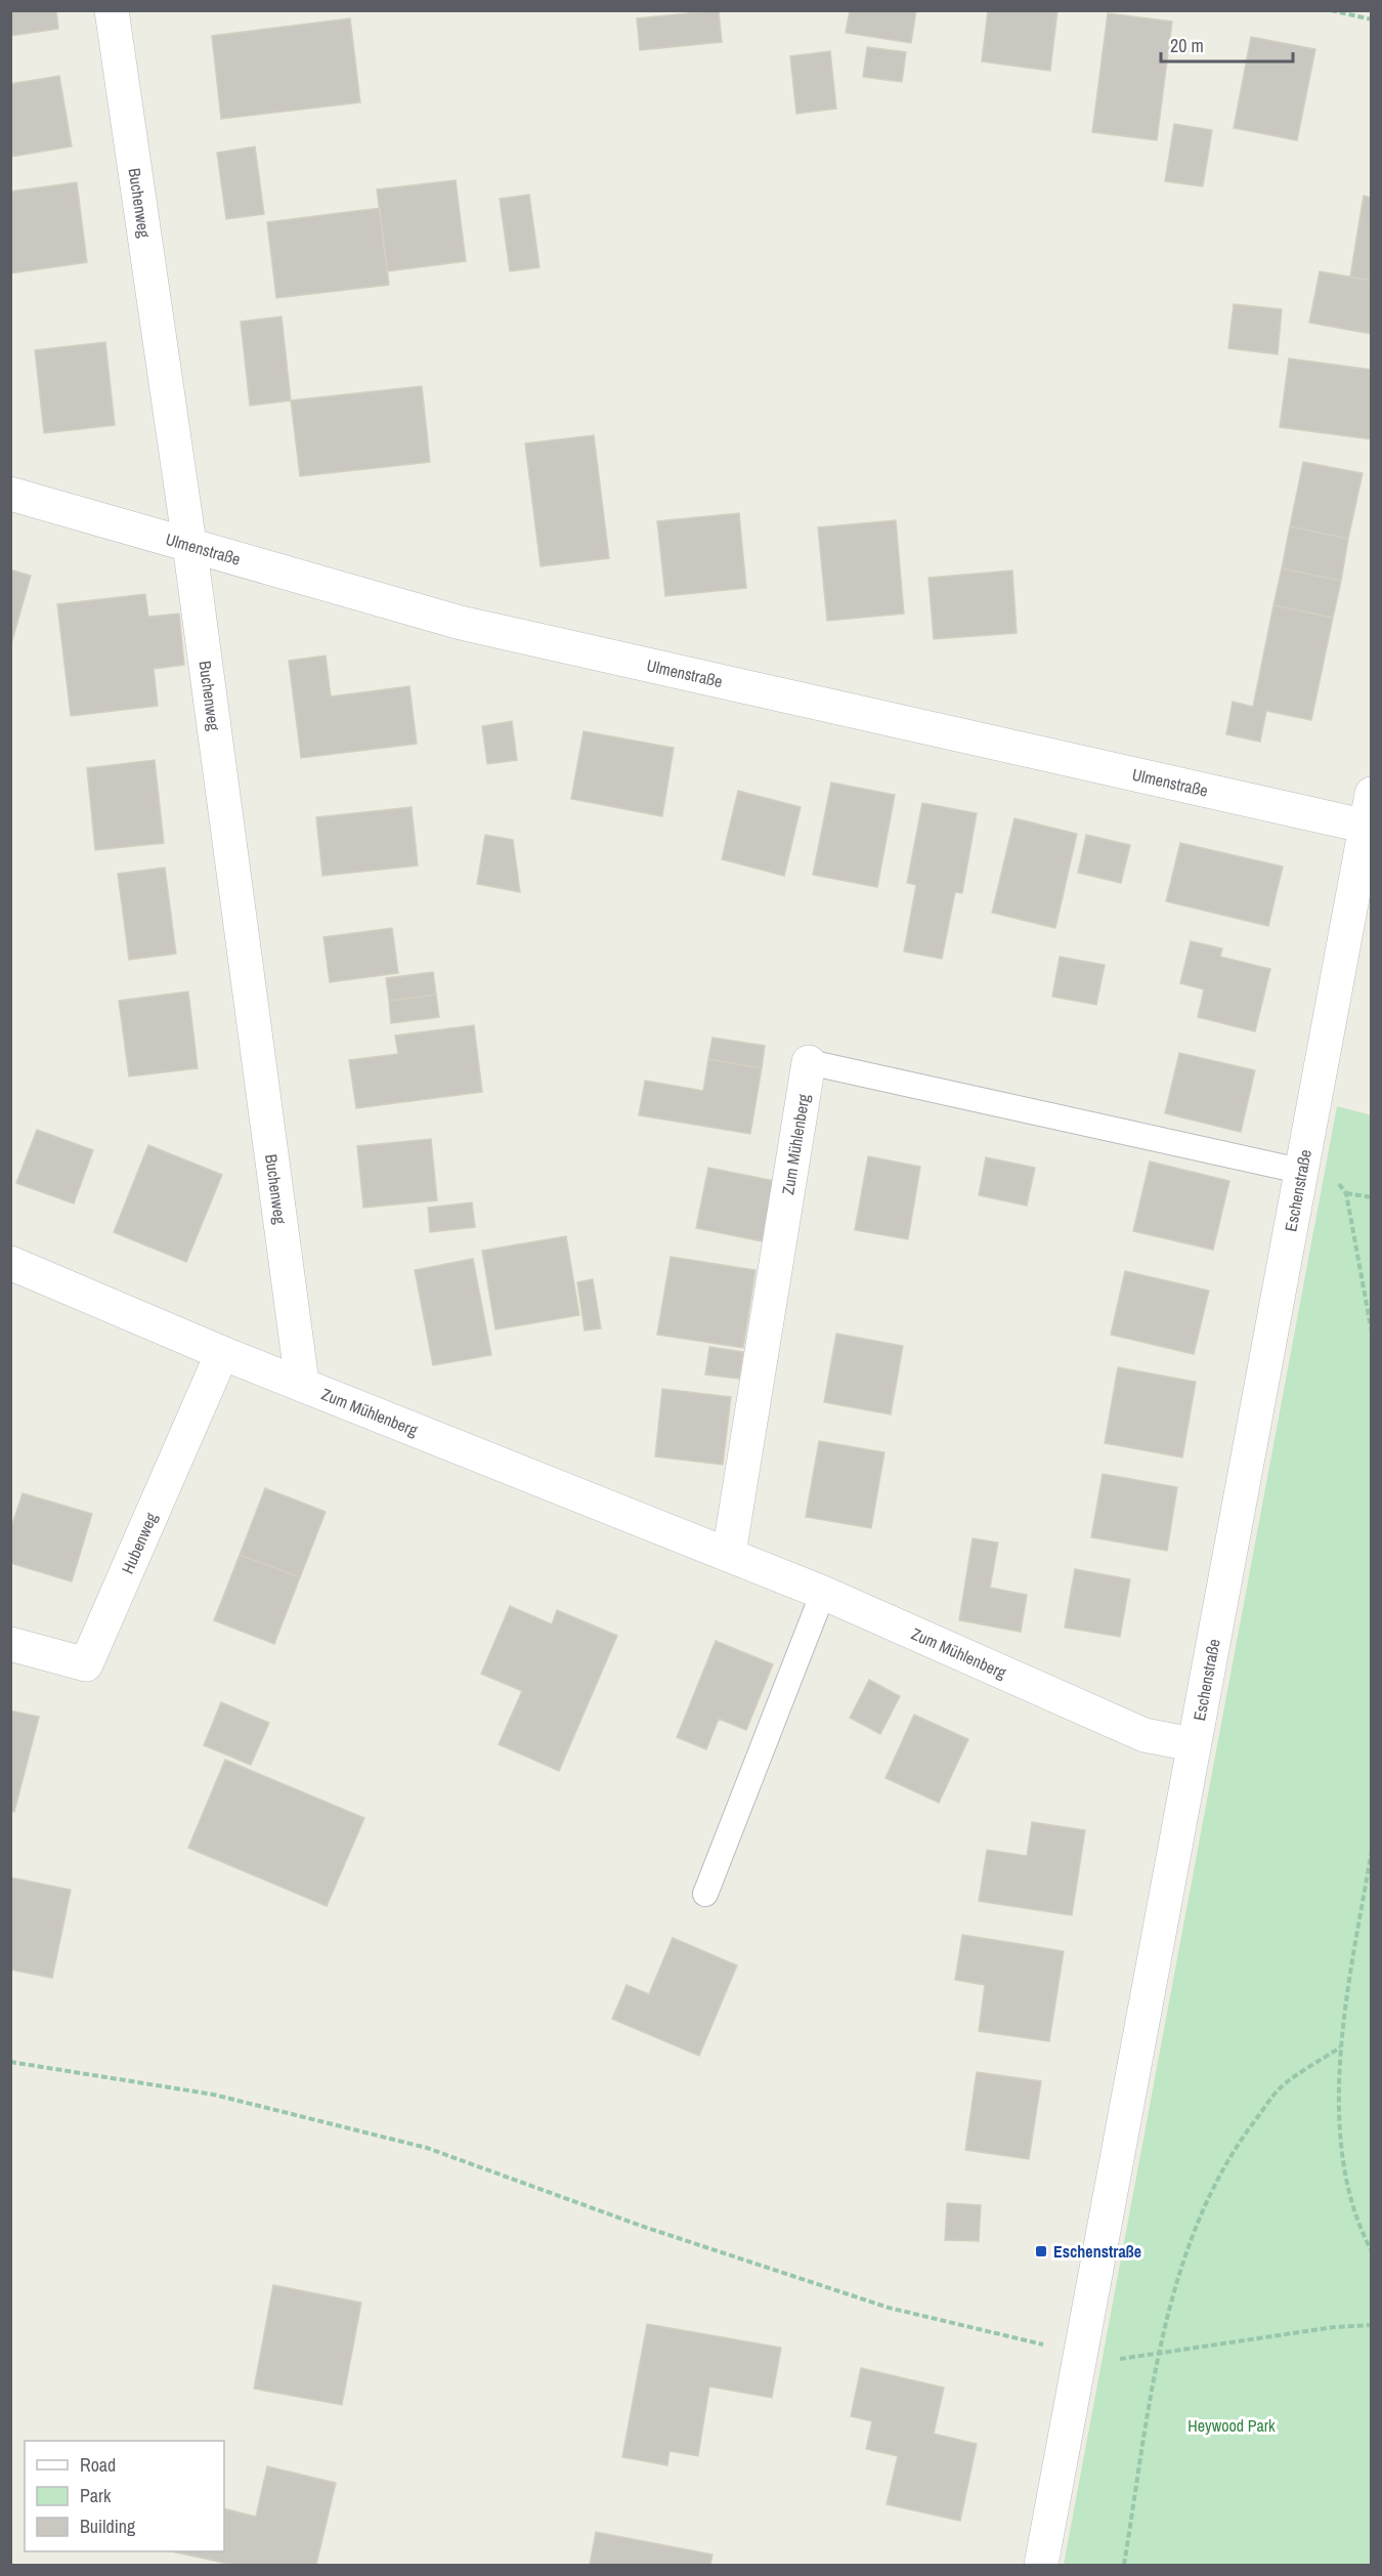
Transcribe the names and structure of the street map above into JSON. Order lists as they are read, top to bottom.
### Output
{
  "streets": {
    "street": [
      "Buchenweg",
      "Ulmenstraße",
      "Zum Mühlenberg",
      "Eschenstraße",
      "Hubenweg"
    ]
  },
  "crossings": [
    ["Buchenweg", "Ulmenstraße"],
    ["Buchenweg", "Zum Mühlenberg"],
    ["Ulmenstraße", "Eschenstraße"],
    ["Zum Mühlenberg", "Eschenstraße"],
    ["Zum Mühlenberg", "Hubenweg"]
  ],
  "parks": ["Heywood Park"],
  "places": {
    "transit": ["Eschenstraße"]
  },
  "legend": ["Road", "Park", "Building"],
  "scale_bar": "20 m"
}
